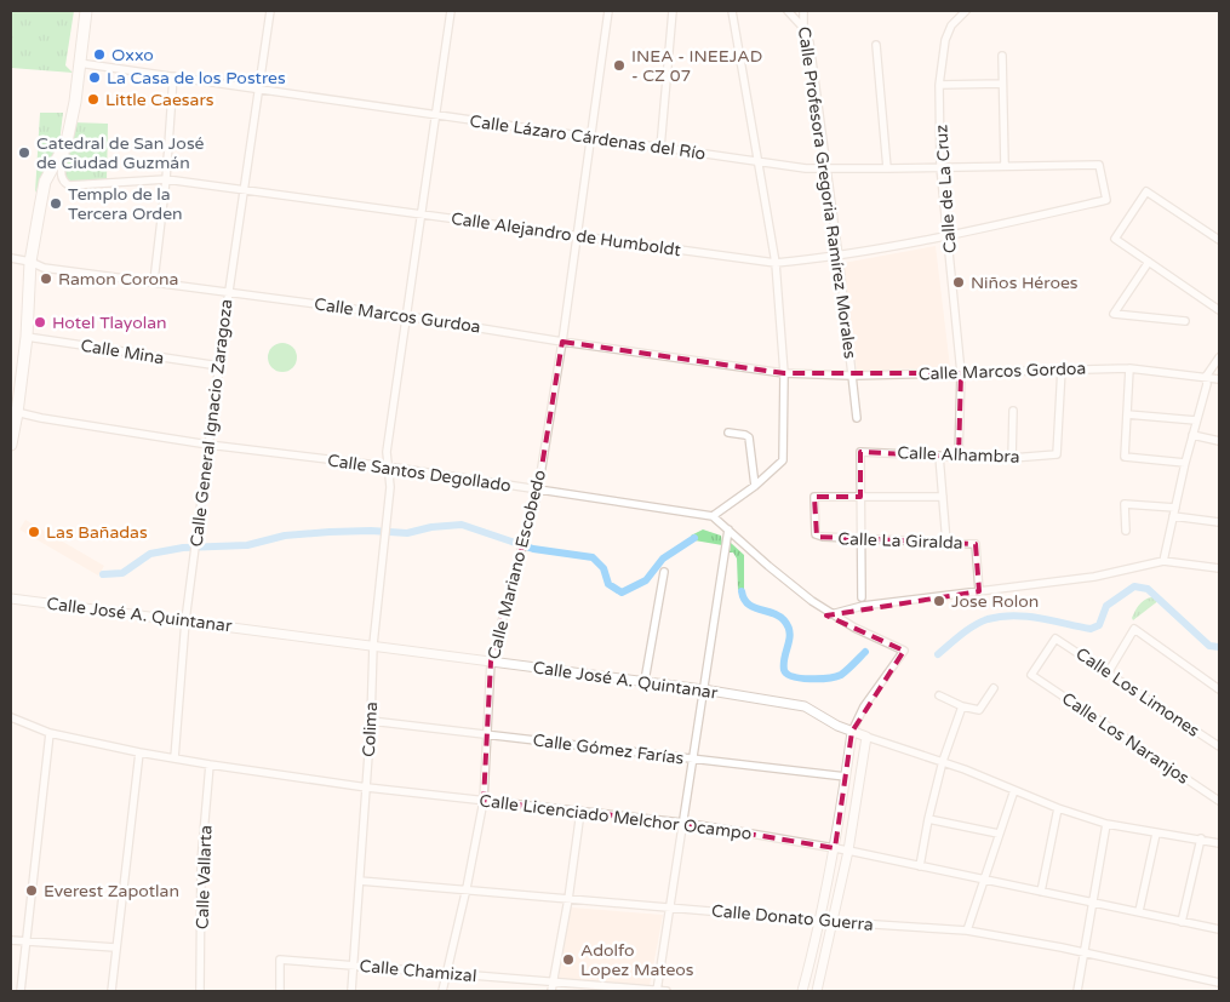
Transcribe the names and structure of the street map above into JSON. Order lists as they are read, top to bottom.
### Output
{
  "streets": {
    "street": [
      "Calle Lázaro Cárdenas del Río",
      "Calle de La Cruz",
      "Calle Profesora Gregoria Ramírez Morales",
      "Calle Alejandro de Humboldt",
      "Calle Marcos Gurdoa",
      "Calle Mina",
      "Calle Marcos Gordoa",
      "Calle General Ignacio Zaragoza",
      "Calle Alhambra",
      "Calle Santos Degollado",
      "Calle La Giralda",
      "Calle Mariano Escobedo",
      "Calle José A. Quintanar",
      "Calle Los Limones",
      "Colima",
      "Calle Los Naranjos",
      "Calle Gómez Farías",
      "Calle Licenciado Melchor Ocampo",
      "Calle Vallarta",
      "Calle Donato Guerra",
      "Calle Chamizal"
    ]
  },
  "crossings": [
    ["Calle Lázaro Cárdenas del Río", "Calle de La Cruz"],
    ["Calle Lázaro Cárdenas del Río", "Calle Profesora Gregoria Ramírez Morales"],
    ["Calle Lázaro Cárdenas del Río", "Calle Alejandro de Humboldt"],
    ["Calle Lázaro Cárdenas del Río", "Calle General Ignacio Zaragoza"],
    ["Calle Lázaro Cárdenas del Río", "Calle Mariano Escobedo"],
    ["Calle Lázaro Cárdenas del Río", "Colima"],
    ["Calle de La Cruz", "Calle Alejandro de Humboldt"],
    ["Calle de La Cruz", "Calle Marcos Gordoa"],
    ["Calle de La Cruz", "Calle Alhambra"],
    ["Calle Profesora Gregoria Ramírez Morales", "Calle Alejandro de Humboldt"],
    ["Calle Profesora Gregoria Ramírez Morales", "Calle Marcos Gordoa"],
    ["Calle Alejandro de Humboldt", "Calle General Ignacio Zaragoza"],
    ["Calle Alejandro de Humboldt", "Calle Mariano Escobedo"],
    ["Calle Alejandro de Humboldt", "Colima"],
    ["Calle Marcos Gurdoa", "Calle Marcos Gordoa"],
    ["Calle Marcos Gurdoa", "Calle General Ignacio Zaragoza"],
    ["Calle Marcos Gurdoa", "Calle Mariano Escobedo"],
    ["Calle Marcos Gurdoa", "Colima"],
    ["Calle Mina", "Calle General Ignacio Zaragoza"],
    ["Calle Marcos Gordoa", "Calle Alhambra"],
    ["Calle General Ignacio Zaragoza", "Calle Santos Degollado"],
    ["Calle General Ignacio Zaragoza", "Calle José A. Quintanar"],
    ["Calle General Ignacio Zaragoza", "Calle Licenciado Melchor Ocampo"],
    ["Calle Alhambra", "Calle La Giralda"],
    ["Calle Santos Degollado", "Calle Mariano Escobedo"],
    ["Calle Santos Degollado", "Colima"],
    ["Calle Mariano Escobedo", "Calle José A. Quintanar"],
    ["Calle Mariano Escobedo", "Calle Gómez Farías"],
    ["Calle Mariano Escobedo", "Calle Licenciado Melchor Ocampo"],
    ["Calle Mariano Escobedo", "Calle Donato Guerra"],
    ["Calle Mariano Escobedo", "Calle Chamizal"],
    ["Calle José A. Quintanar", "Colima"],
    ["Calle Los Limones", "Calle Los Naranjos"],
    ["Colima", "Calle Gómez Farías"],
    ["Colima", "Calle Licenciado Melchor Ocampo"],
    ["Colima", "Calle Donato Guerra"],
    ["Colima", "Calle Chamizal"],
    ["Calle Licenciado Melchor Ocampo", "Calle Vallarta"]
  ],
  "places": [
    "Oxxo",
    "INEA - INEEJAD - CZ 07",
    "La Casa de los Postres",
    "Little Caesars",
    "Catedral de San José de Ciudad Guzmán",
    "Templo de la Tercera Orden",
    "Ramon Corona",
    "Niños Héroes",
    "Hotel Tlayolan",
    "Las Bañadas",
    "Jose Rolon",
    "Everest Zapotlan",
    "Adolfo Lopez Mateos"
  ]
}
